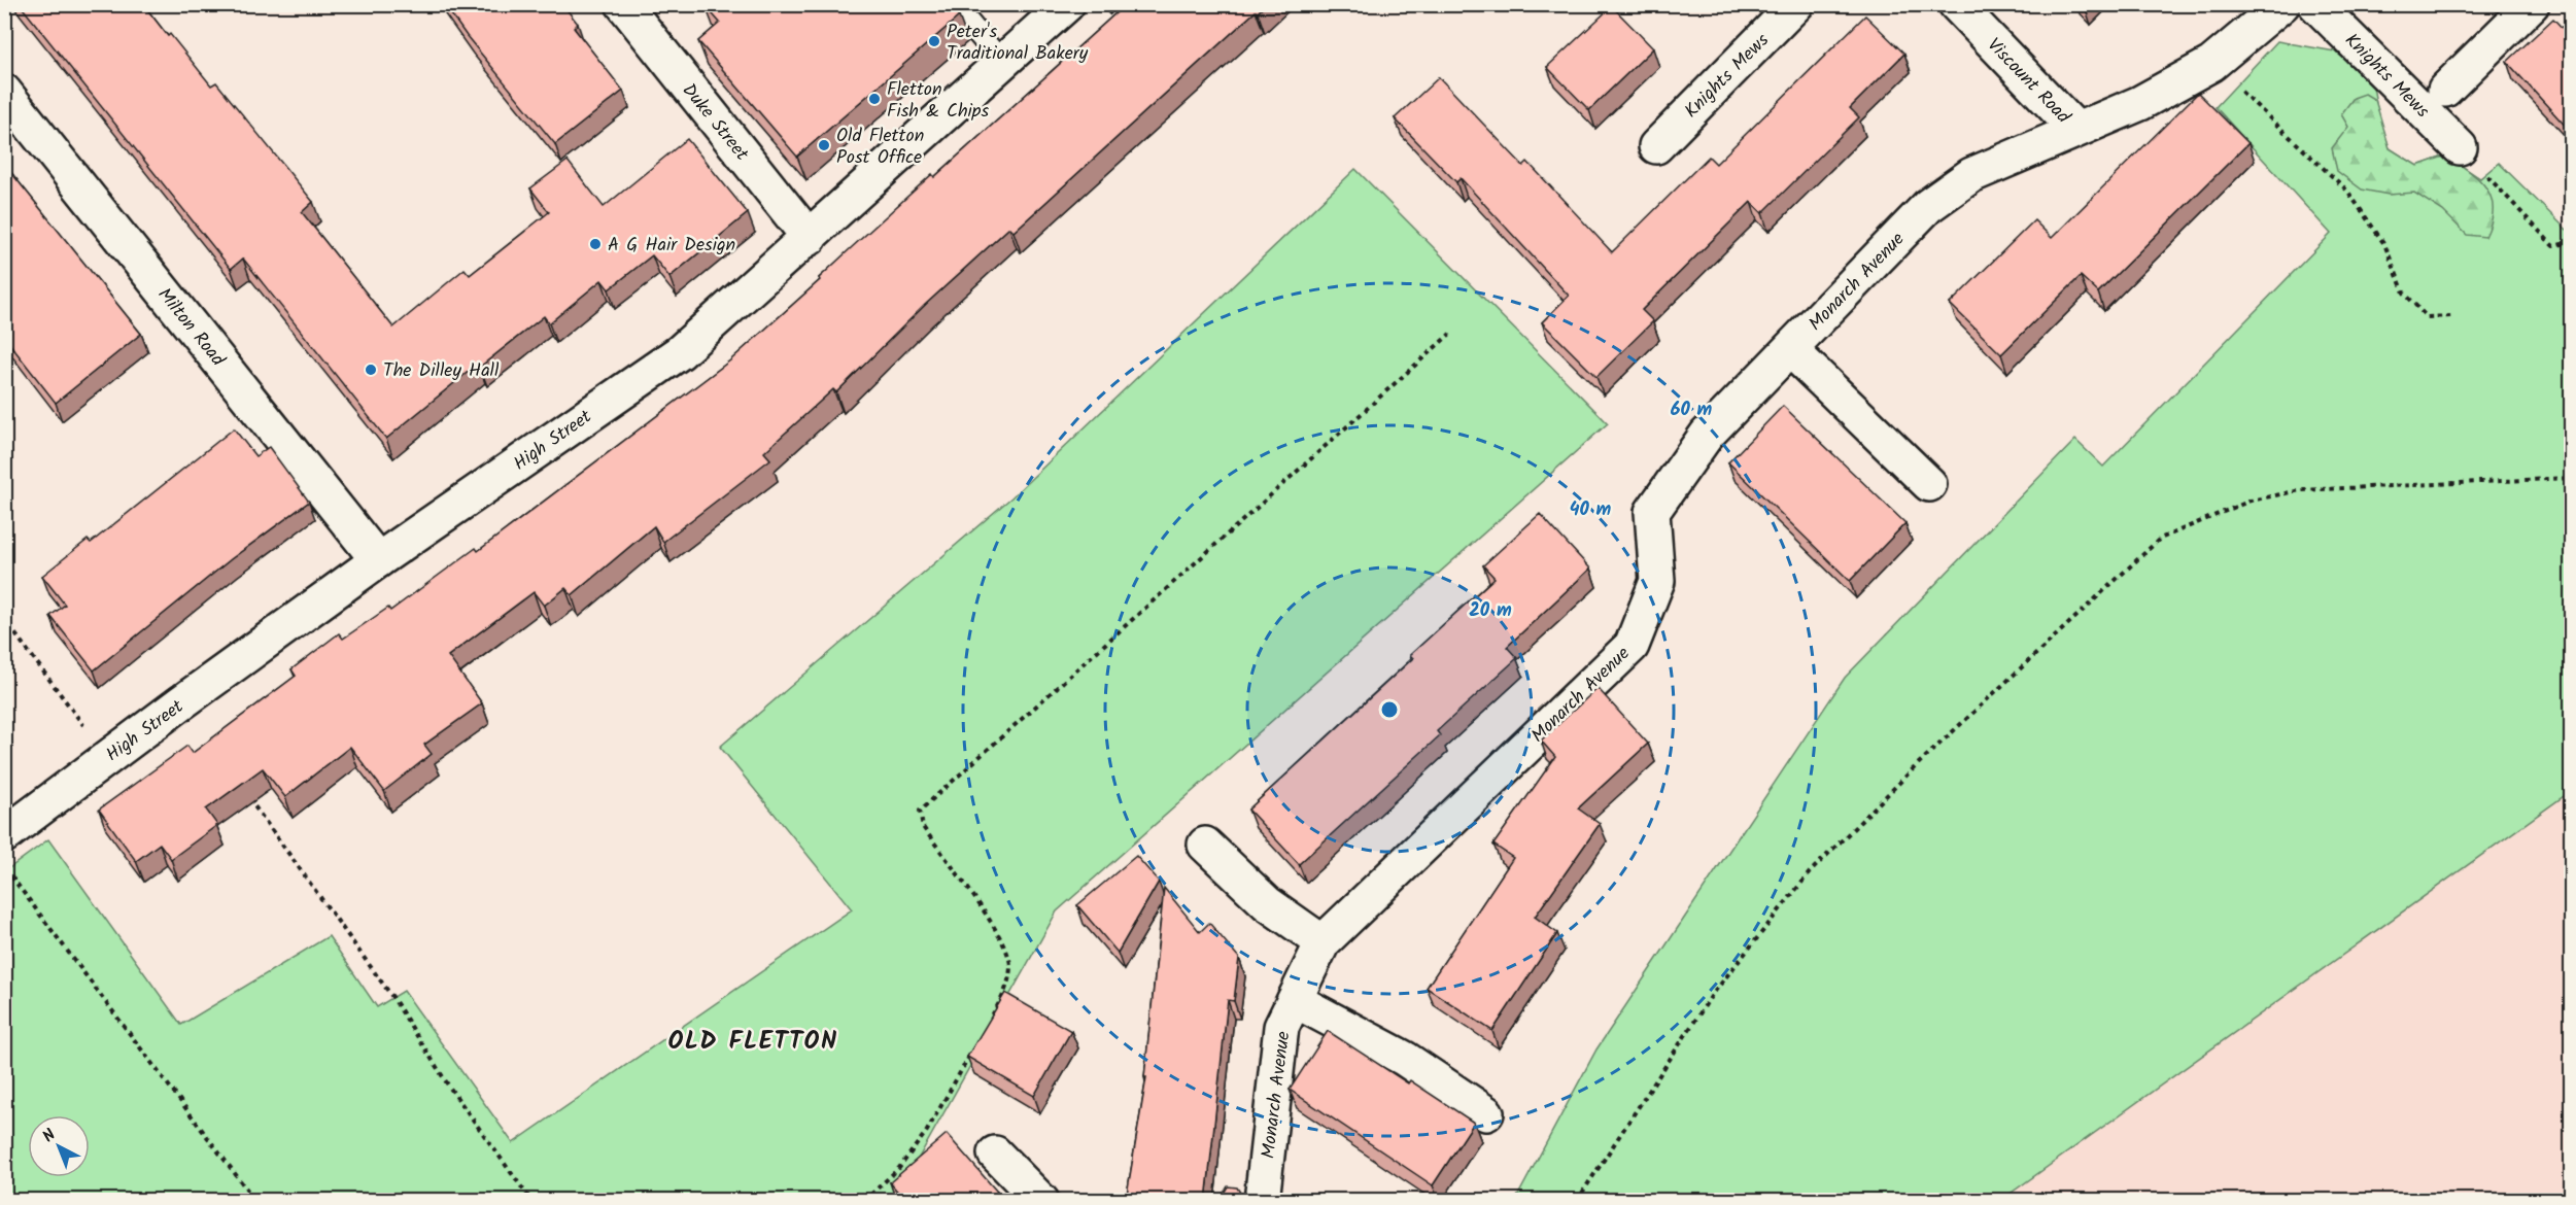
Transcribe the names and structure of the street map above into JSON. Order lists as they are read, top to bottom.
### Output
{
  "streets": {
    "street": [
      "Knights Mews",
      "Viscount Road",
      "Duke Street",
      "Monarch Avenue",
      "Milton Road",
      "High Street"
    ]
  },
  "crossings": [
    ["Viscount Road", "Monarch Avenue"],
    ["Duke Street", "High Street"],
    ["Milton Road", "High Street"]
  ],
  "districts": ["OLD FLETTON"],
  "places": [
    "Peter's Traditional Bakery",
    "Fletton Fish & Chips",
    "Old Fletton Post Office",
    "A G Hair Design",
    "The Dilley Hall"
  ],
  "north": "top left",
  "rings": ["60 m", "40 m", "20 m"]
}
